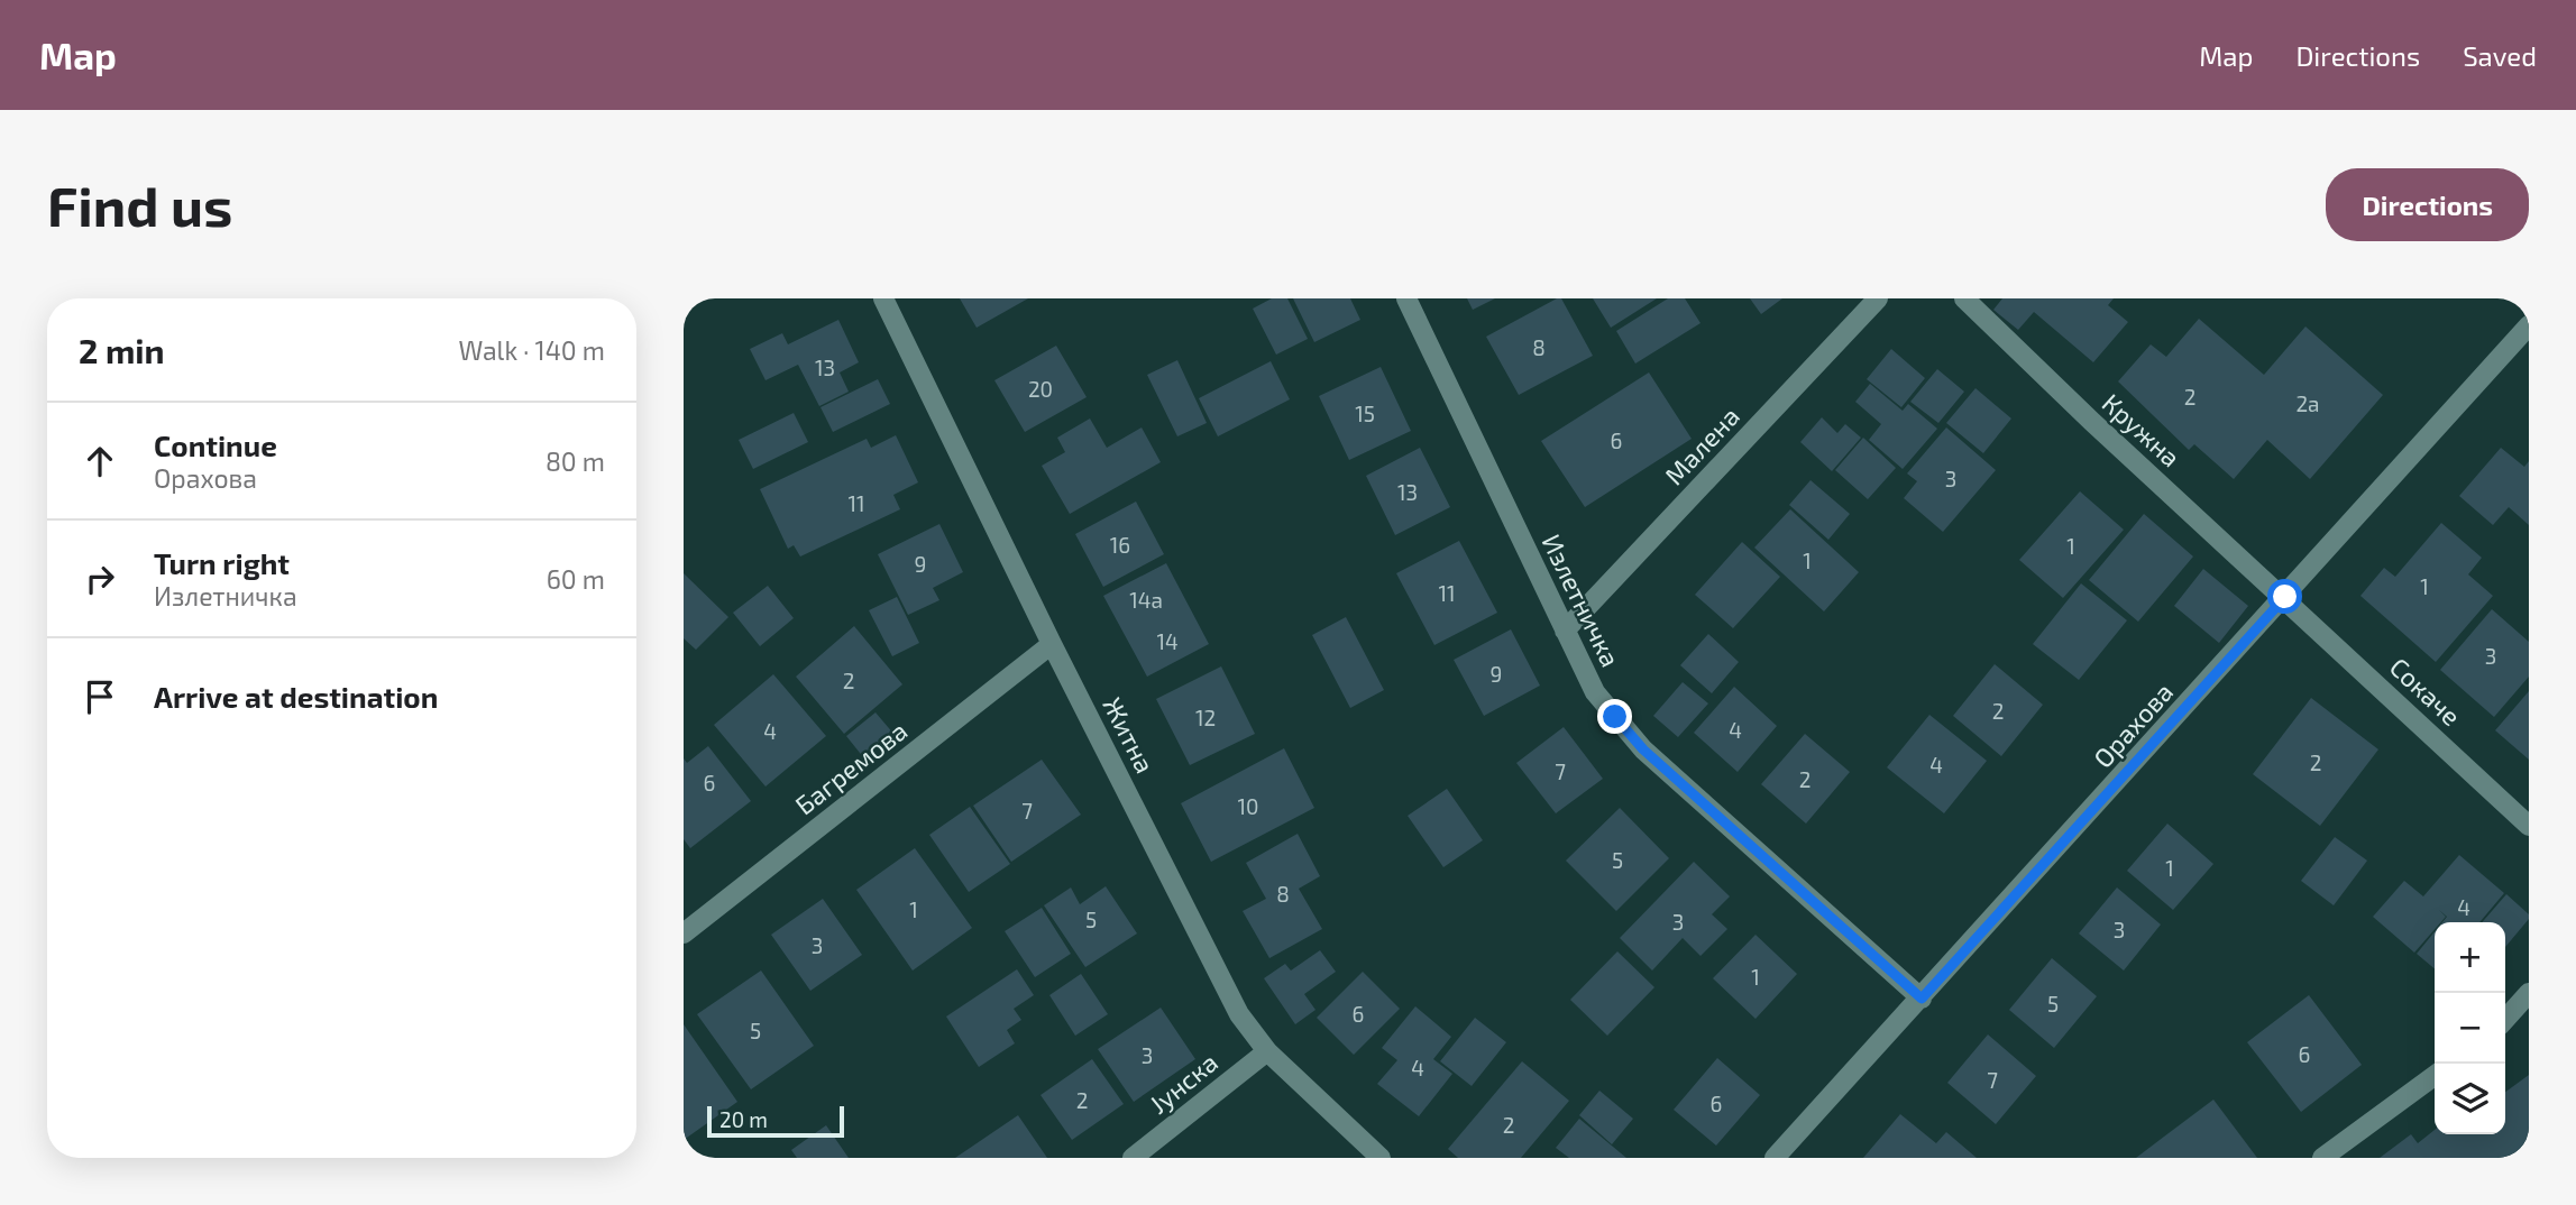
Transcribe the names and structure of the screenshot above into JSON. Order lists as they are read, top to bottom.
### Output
{
  "streets": {
    "street": [
      "Кружна",
      "Малена",
      "Излетничка",
      "Сокаче",
      "Орахова",
      "Житна",
      "Багремова",
      "Јунска"
    ]
  },
  "crossings": [
    ["Кружна", "Сокаче"],
    ["Кружна", "Орахова"],
    ["Малена", "Излетничка"],
    ["Излетничка", "Орахова"],
    ["Сокаче", "Орахова"],
    ["Житна", "Багремова"],
    ["Житна", "Јунска"]
  ],
  "house_numbers": [
    "8",
    "13",
    "20",
    "2",
    "2a",
    "15",
    "6",
    "3",
    "13",
    "11",
    "16",
    "1",
    "1",
    "9",
    "1",
    "11",
    "14a",
    "14",
    "3",
    "9",
    "2",
    "2",
    "12",
    "4",
    "4",
    "2",
    "4",
    "7",
    "2",
    "6",
    "10",
    "7",
    "5",
    "1",
    "8",
    "4",
    "1",
    "5",
    "3",
    "3",
    "3",
    "1",
    "5",
    "6",
    "5",
    "6",
    "3",
    "4",
    "7",
    "2",
    "6",
    "2"
  ],
  "scale_bar": "20 m",
  "page": {
    "header": "Map",
    "nav": ["Map", "Directions", "Saved"],
    "buttons": "Directions",
    "title": "Find us",
    "heading": ["2 min", "Walk · 140 m"],
    "list": [
      ["Continue", "Орахова", "80 m"],
      ["Turn right", "Излетничка", "60 m"],
      "Arrive at destination"
    ],
    "map_buttons": ["+", "−"],
    "scale": "20 m"
  }
}
